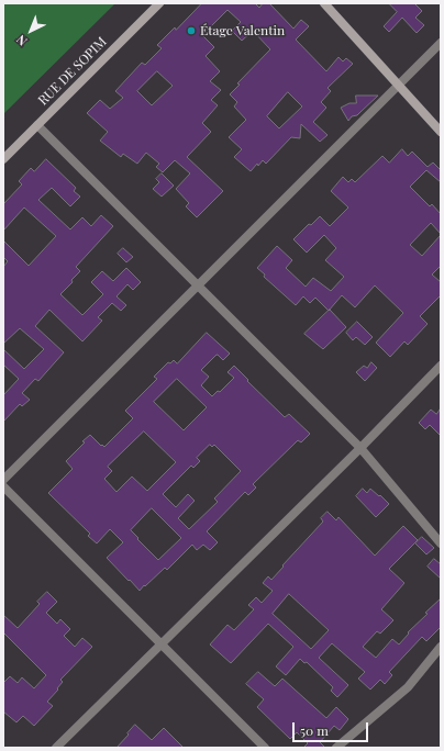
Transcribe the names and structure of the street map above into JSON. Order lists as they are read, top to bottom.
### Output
{
  "streets": {
    "street": ["RUE DE SOPIM"]
  },
  "places": ["Étage Valentin"],
  "scale_bar": "50 m",
  "north": "bottom left"
}
